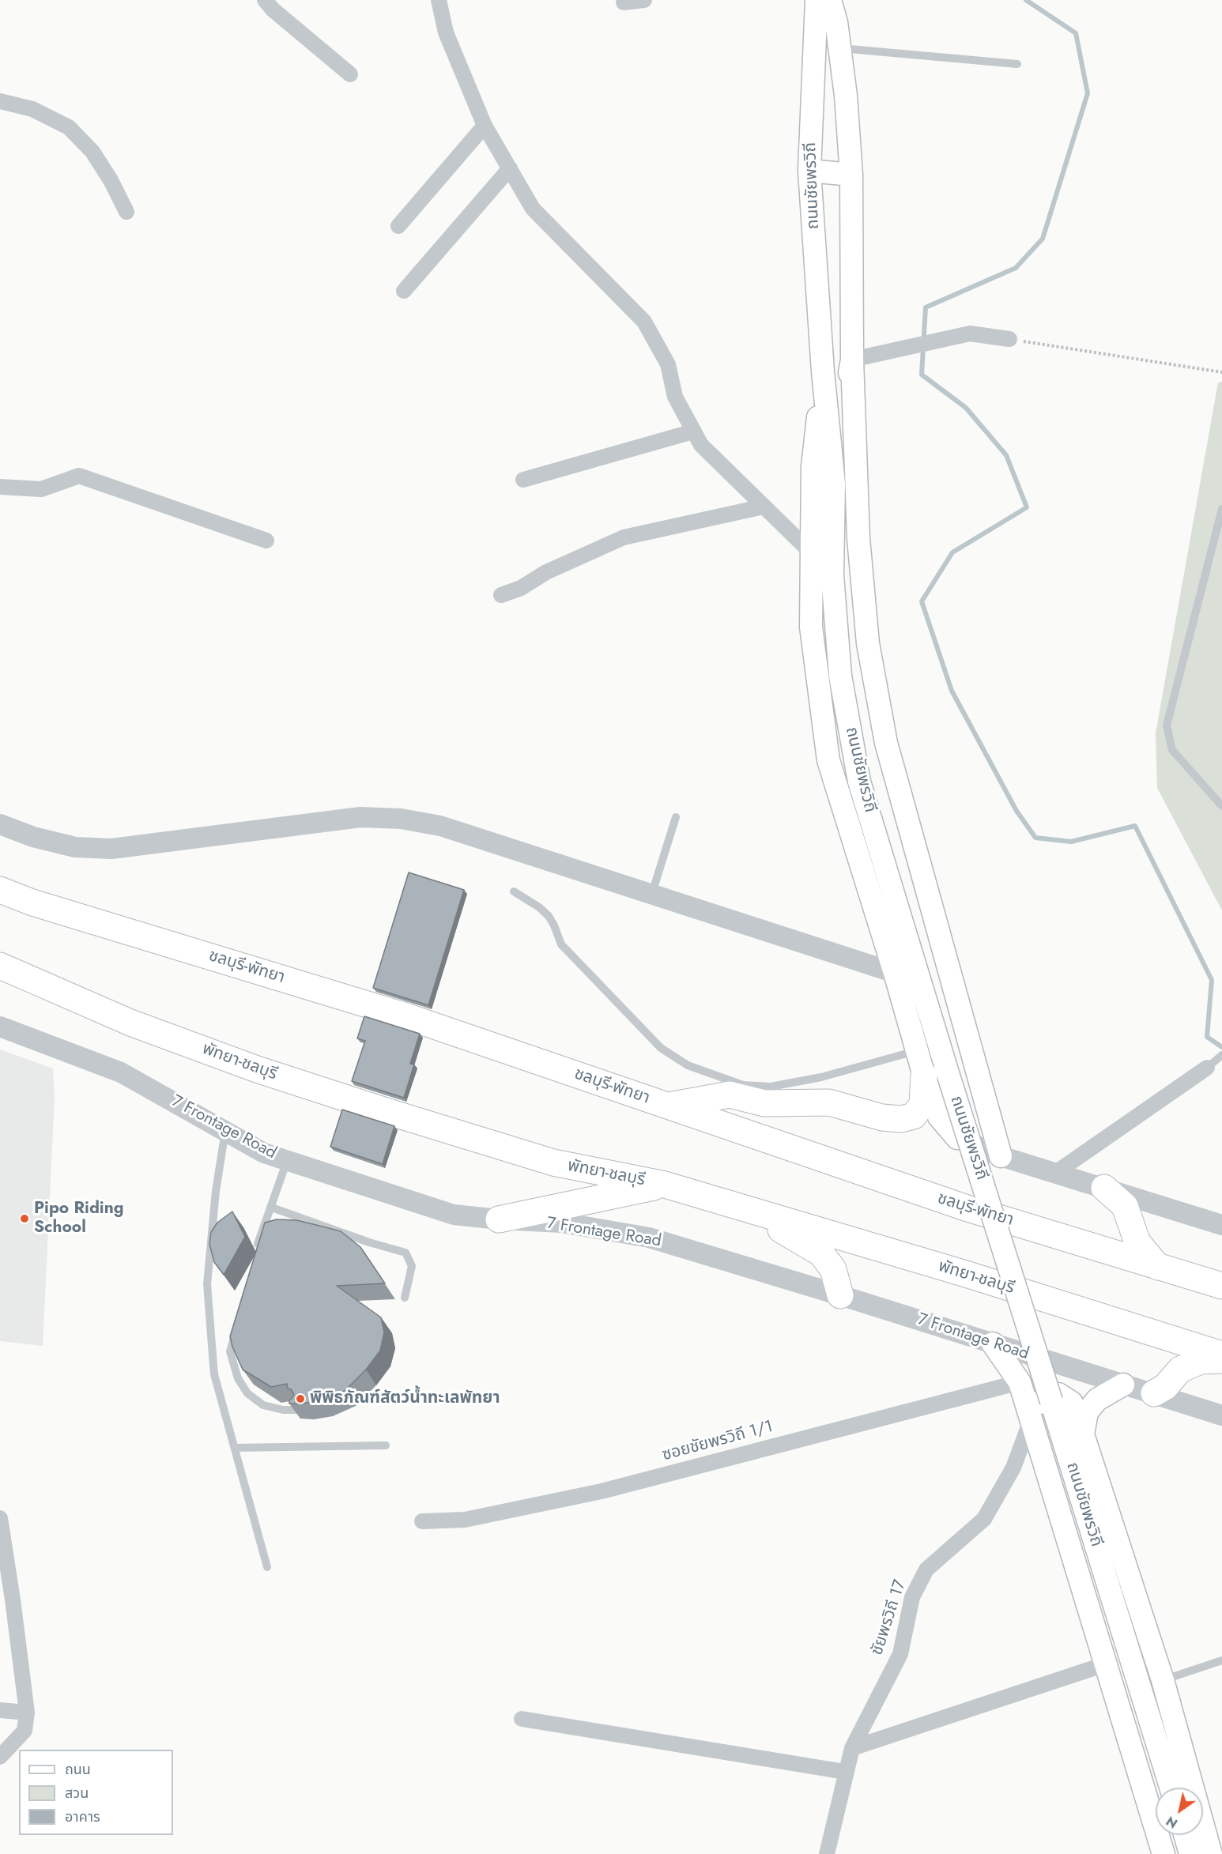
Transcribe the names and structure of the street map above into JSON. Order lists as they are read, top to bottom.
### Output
{
  "streets": {
    "highway": ["ชลบุรี-พัทยา", "พัทยา-ชลบุรี"],
    "main road": ["ถนนชัยพรวิถี"],
    "street": ["7 Frontage Road", "ซอยชัยพรวิถี 1/1", "ชัยพรวิถี 17"]
  },
  "crossings": [
    ["ถนนชัยพรวิถี", "7 Frontage Road"],
    ["ถนนชัยพรวิถี", "ซอยชัยพรวิถี 1/1"],
    ["ถนนชัยพรวิถี", "ชัยพรวิถี 17"]
  ],
  "places": ["Pipo Riding School", "พิพิธภัณฑ์สัตว์น้ำทะเลพัทยา"],
  "legend": ["ถนน", "สวน", "อาคาร"],
  "north": "bottom left"
}
